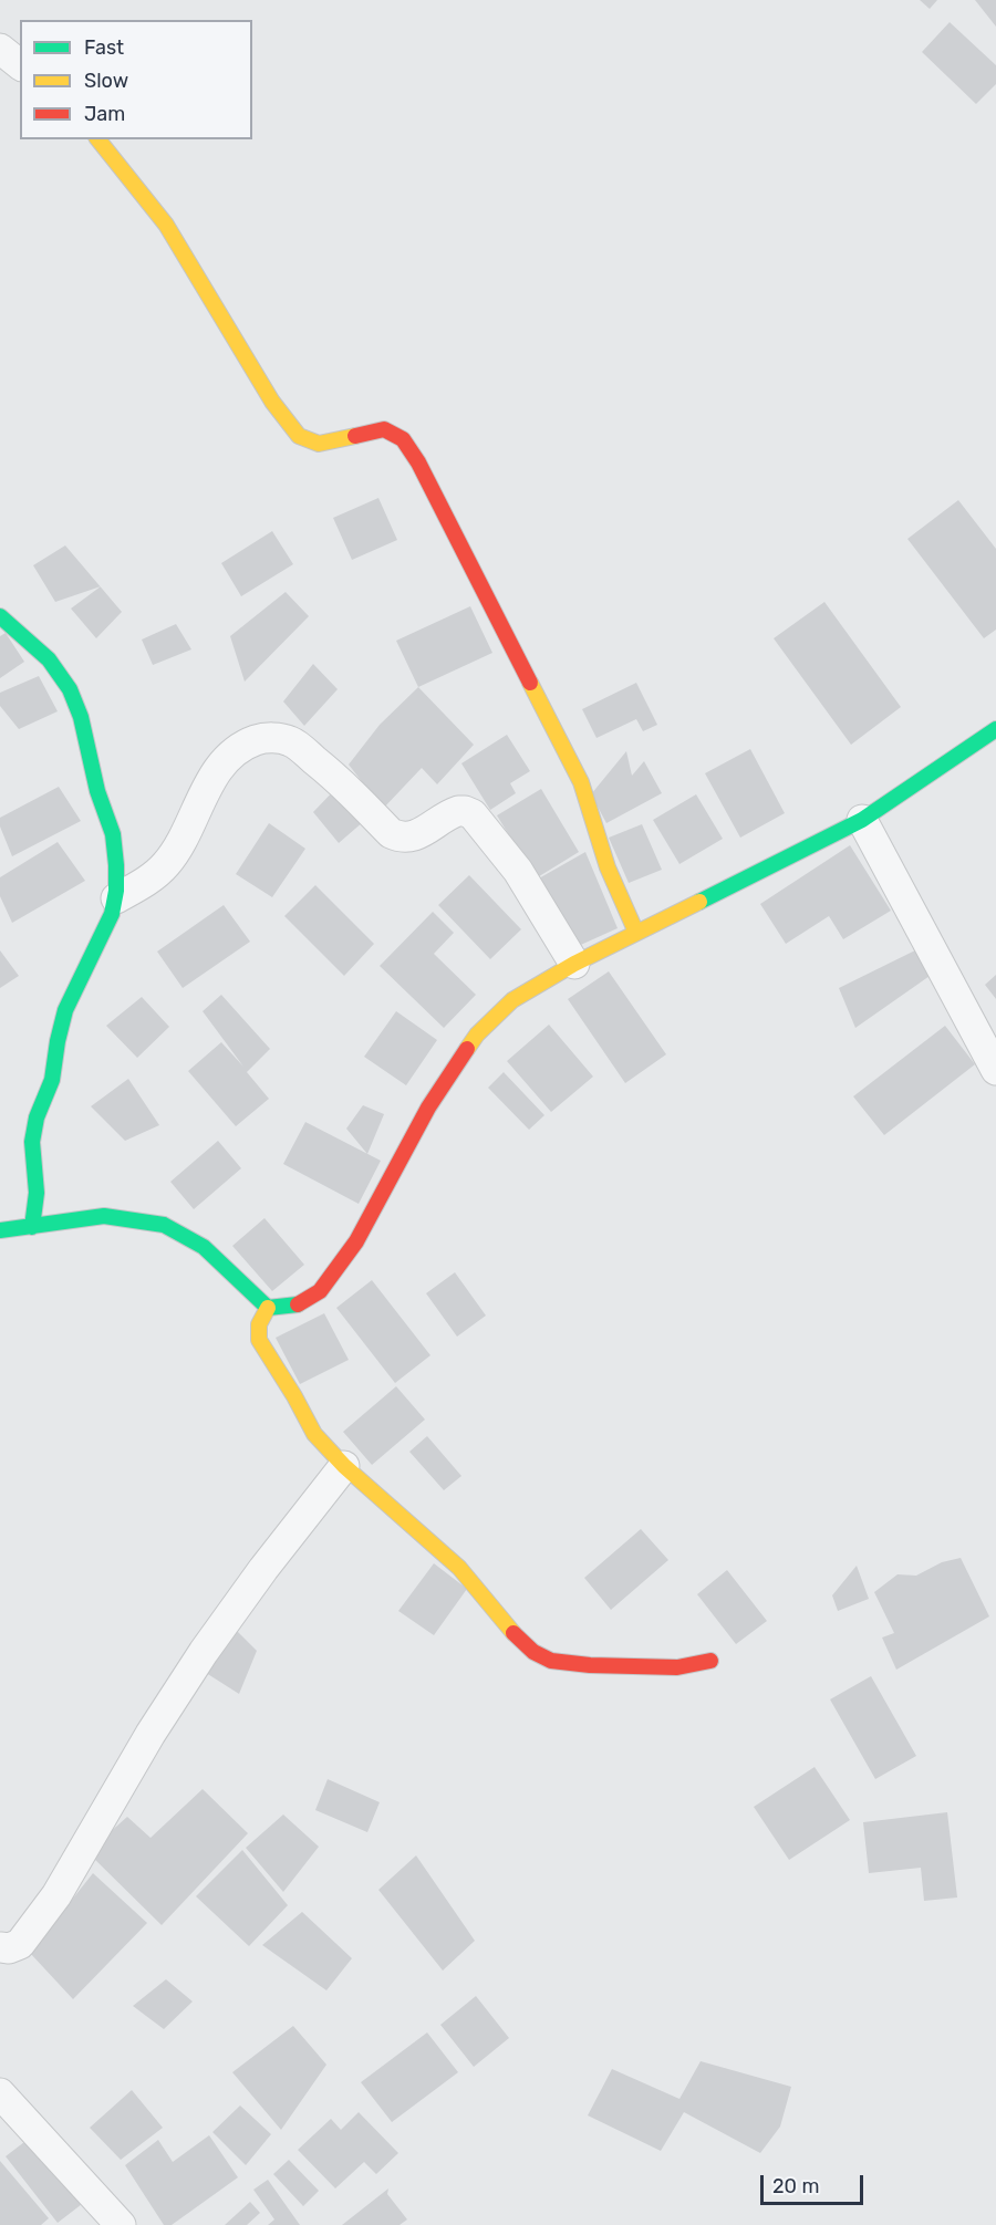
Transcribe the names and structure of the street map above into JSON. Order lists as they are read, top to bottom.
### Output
{
  "legend": ["Fast", "Slow", "Jam"],
  "scale_bar": "20 m"
}
